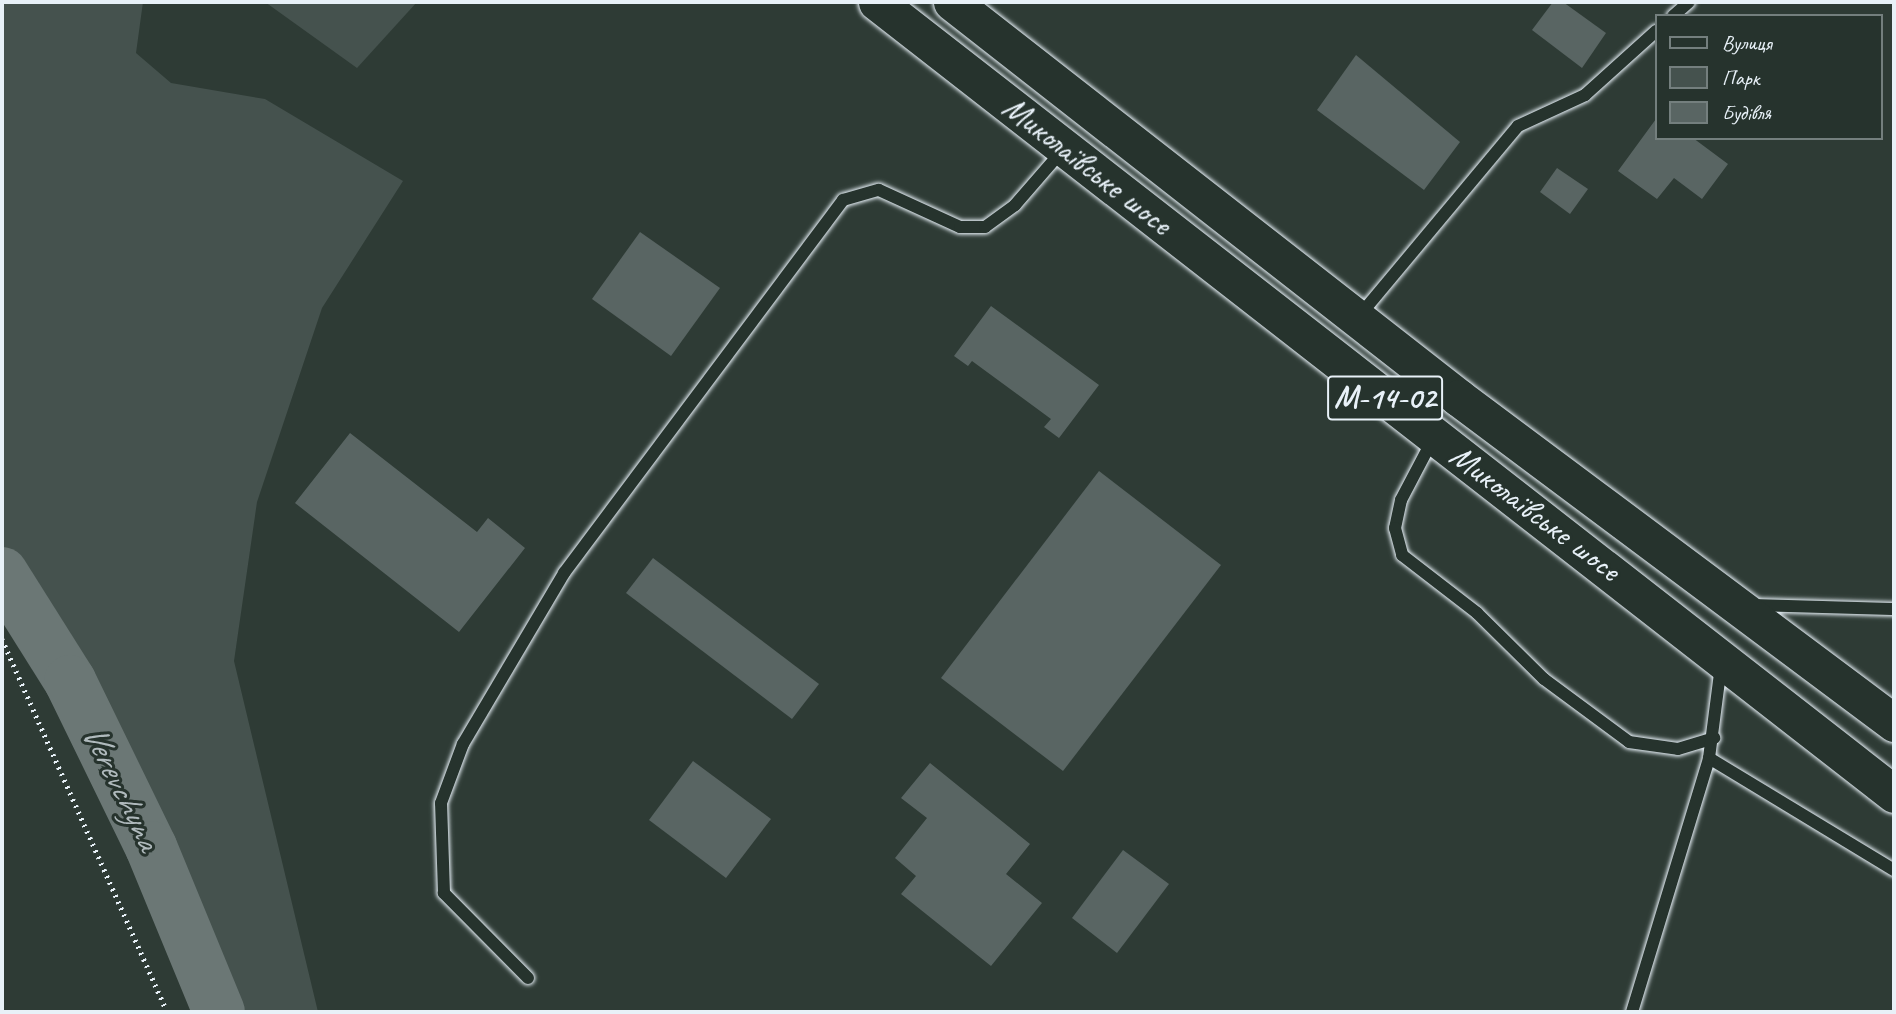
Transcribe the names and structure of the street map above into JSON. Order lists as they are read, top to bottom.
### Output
{
  "streets": {
    "main road": ["Миколаївське шосе", "М-14-02"]
  },
  "water": ["Verevchyna"],
  "legend": ["Вулиця", "Парк", "Будівля"]
}
